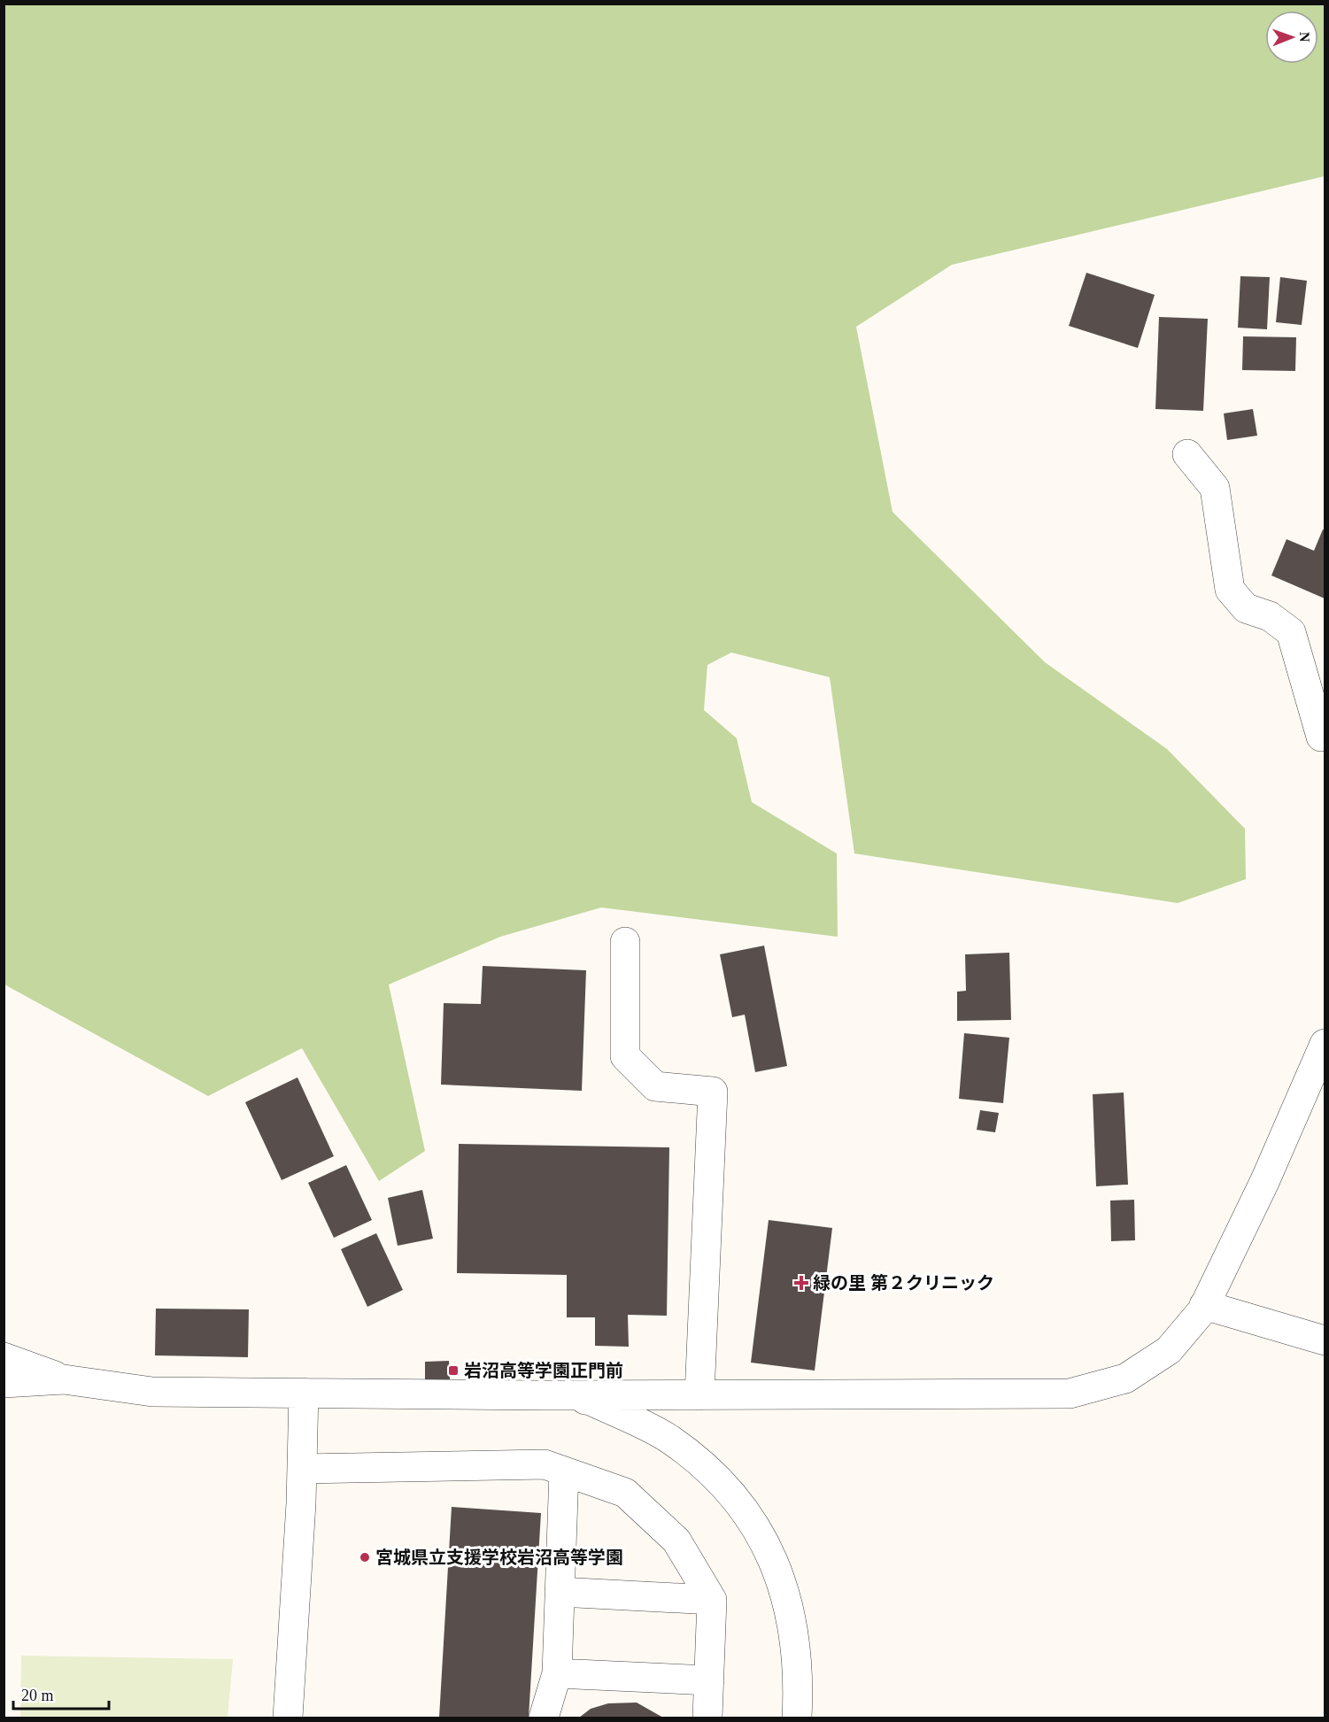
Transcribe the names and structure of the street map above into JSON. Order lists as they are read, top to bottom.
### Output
{
  "places": {
    "health": ["緑の里 第２クリニック"],
    "transit": ["岩沼高等学園正門前"],
    "other": ["宮城県立支援学校岩沼高等学園"]
  },
  "scale_bar": "20 m",
  "north": "right"
}
